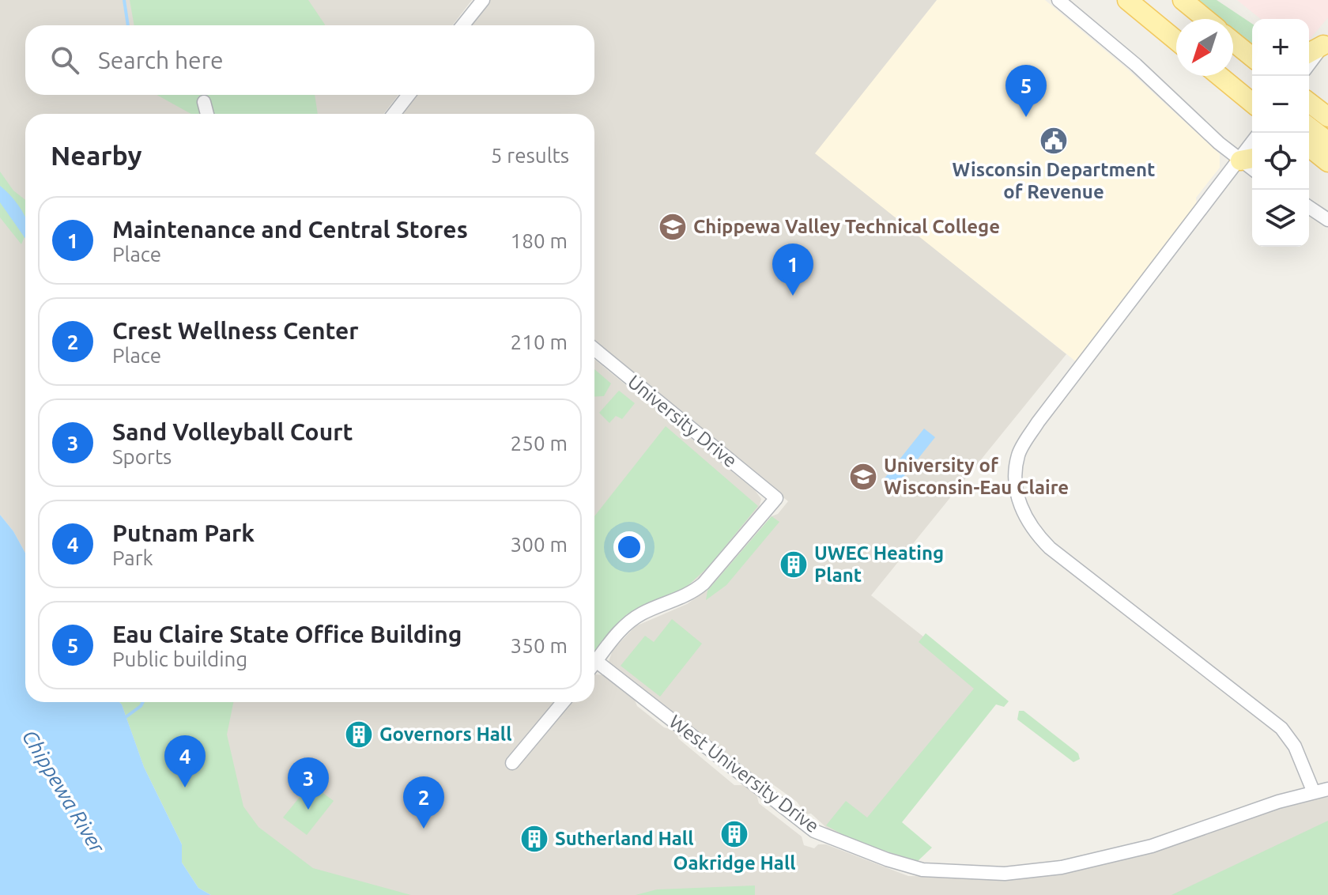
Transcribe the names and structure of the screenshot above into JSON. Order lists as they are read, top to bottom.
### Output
{
  "streets": {
    "street": ["University Drive", "West University Drive"]
  },
  "crossings": [
    ["University Drive", "West University Drive"]
  ],
  "water": ["Chippewa River"],
  "places": {
    "public building": ["Wisconsin Department of Revenue"],
    "school or university": ["Chippewa Valley Technical College", "University of Wisconsin-Eau Claire"],
    "building": [
      "UWEC Heating Plant",
      "Governors Hall",
      "Oakridge Hall",
      "Sutherland Hall"
    ]
  },
  "north": "bottom left",
  "page": {
    "map_buttons": ["+", "−"],
    "search": "Search here",
    "pins": [
      "5",
      "1",
      "4",
      "3",
      "2"
    ],
    "heading": ["Nearby", "5 results"],
    "list": [
      {
        "mark": "1",
        "name": "Maintenance and Central Stores",
        "note": "Place",
        "value": "180 m"
      },
      {
        "mark": "2",
        "name": "Crest Wellness Center",
        "note": "Place",
        "value": "210 m"
      },
      {
        "mark": "3",
        "name": "Sand Volleyball Court",
        "note": "Sports",
        "value": "250 m"
      },
      {
        "mark": "4",
        "name": "Putnam Park",
        "note": "Park",
        "value": "300 m"
      },
      {
        "mark": "5",
        "name": "Eau Claire State Office Building",
        "note": "Public building",
        "value": "350 m"
      }
    ]
  }
}
